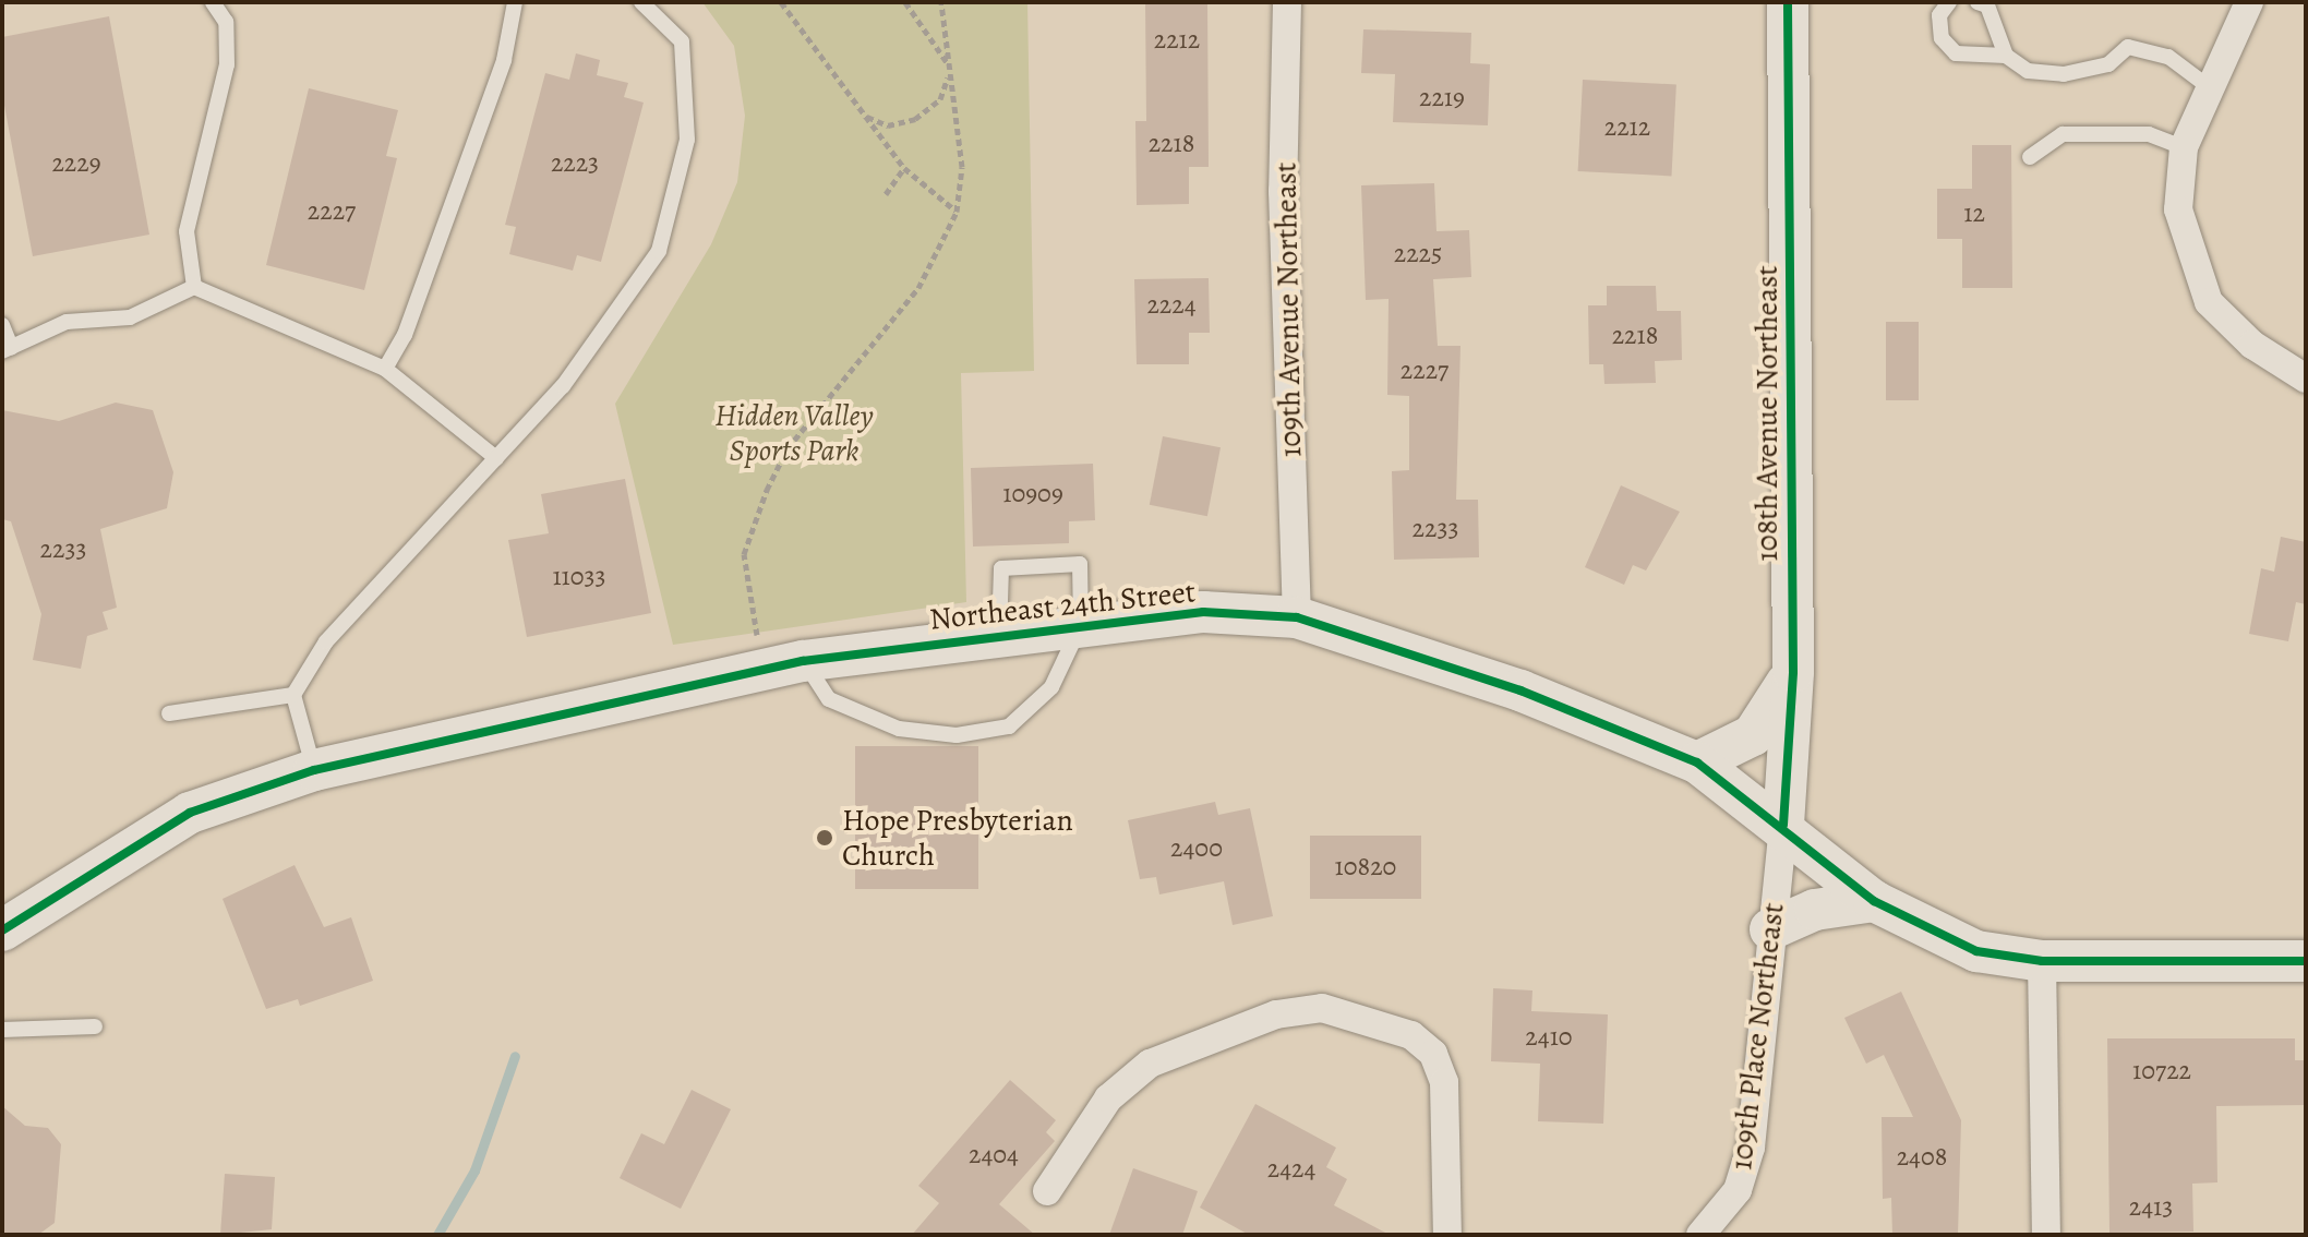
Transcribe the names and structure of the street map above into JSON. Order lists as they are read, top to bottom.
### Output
{
  "streets": {
    "main road": ["108th Avenue Northeast", "Northeast 24th Street"],
    "street": ["109th Avenue Northeast", "109th Place Northeast"]
  },
  "crossings": [
    ["109th Avenue Northeast", "Northeast 24th Street"],
    ["108th Avenue Northeast", "Northeast 24th Street"],
    ["108th Avenue Northeast", "109th Place Northeast"],
    ["Northeast 24th Street", "109th Place Northeast"]
  ],
  "parks": ["Hidden Valley Sports Park"],
  "places": ["Hope Presbyterian Church"],
  "house_numbers": [
    "2212",
    "2219",
    "2212",
    "2218",
    "2229",
    "2223",
    "2227",
    "12",
    "2225",
    "2224",
    "2218",
    "2227",
    "10909",
    "2233",
    "2233",
    "11033",
    "2400",
    "10820",
    "2410",
    "10722",
    "2404",
    "2408",
    "2424",
    "2413"
  ]
}
